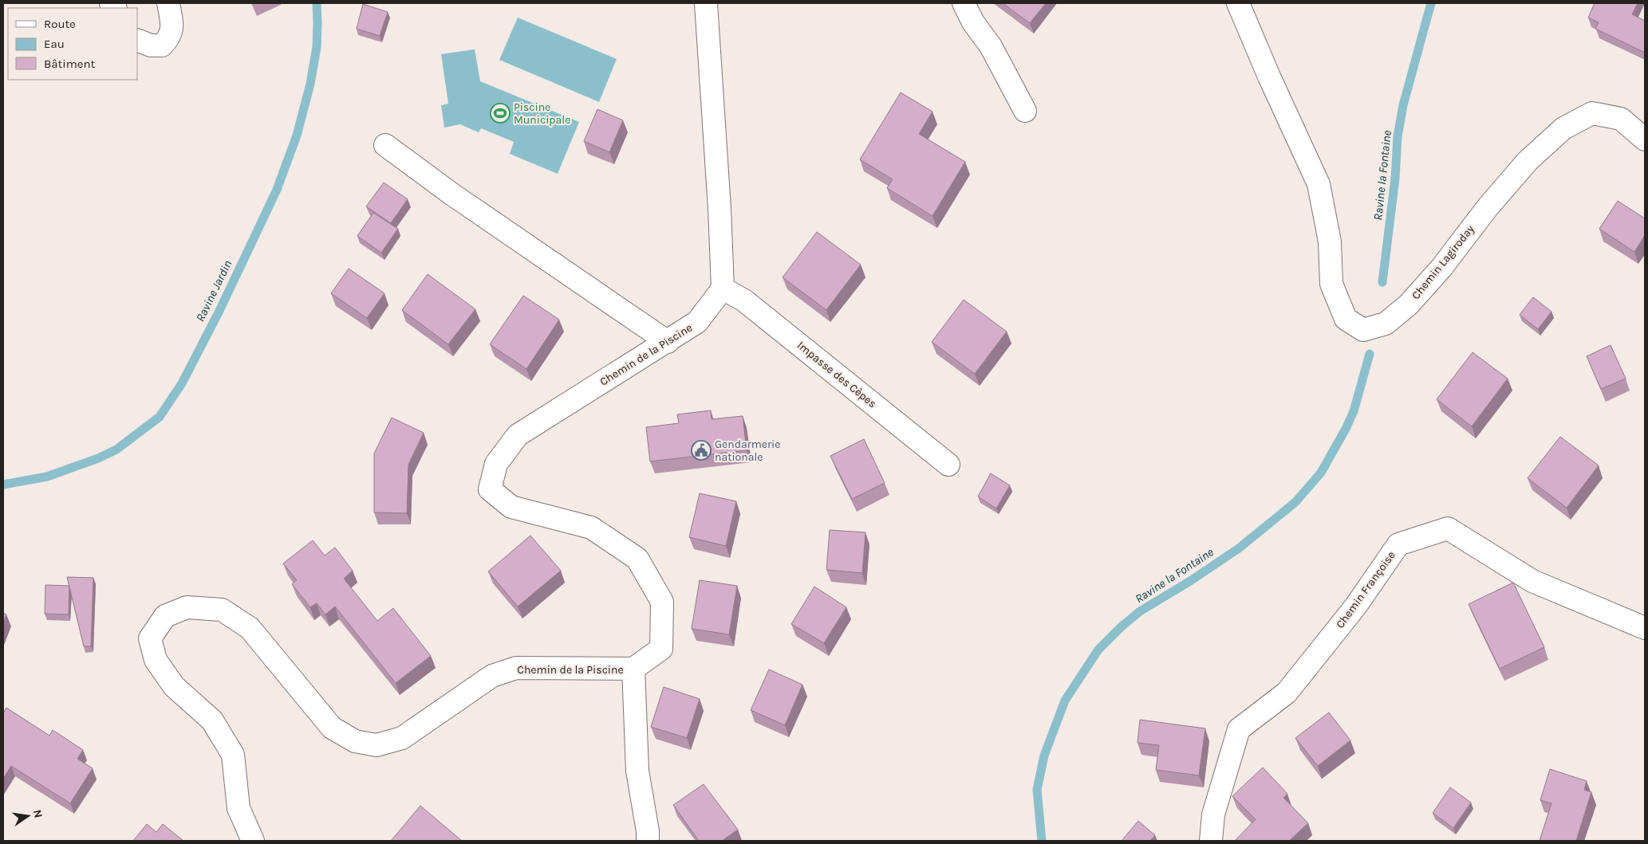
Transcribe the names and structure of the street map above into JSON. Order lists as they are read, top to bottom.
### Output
{
  "streets": {
    "street": [
      "Chemin Lagiroday",
      "Chemin de la Piscine",
      "Impasse des Cèpes",
      "Chemin Françoise"
    ]
  },
  "crossings": [
    ["Chemin de la Piscine", "Impasse des Cèpes"]
  ],
  "water": ["Ravine la Fontaine", "Ravine Jardin"],
  "places": {
    "sports": ["Piscine Municipale"],
    "public building": ["Gendarmerie nationale"]
  },
  "legend": ["Route", "Eau", "Bâtiment"],
  "north": "right"
}
